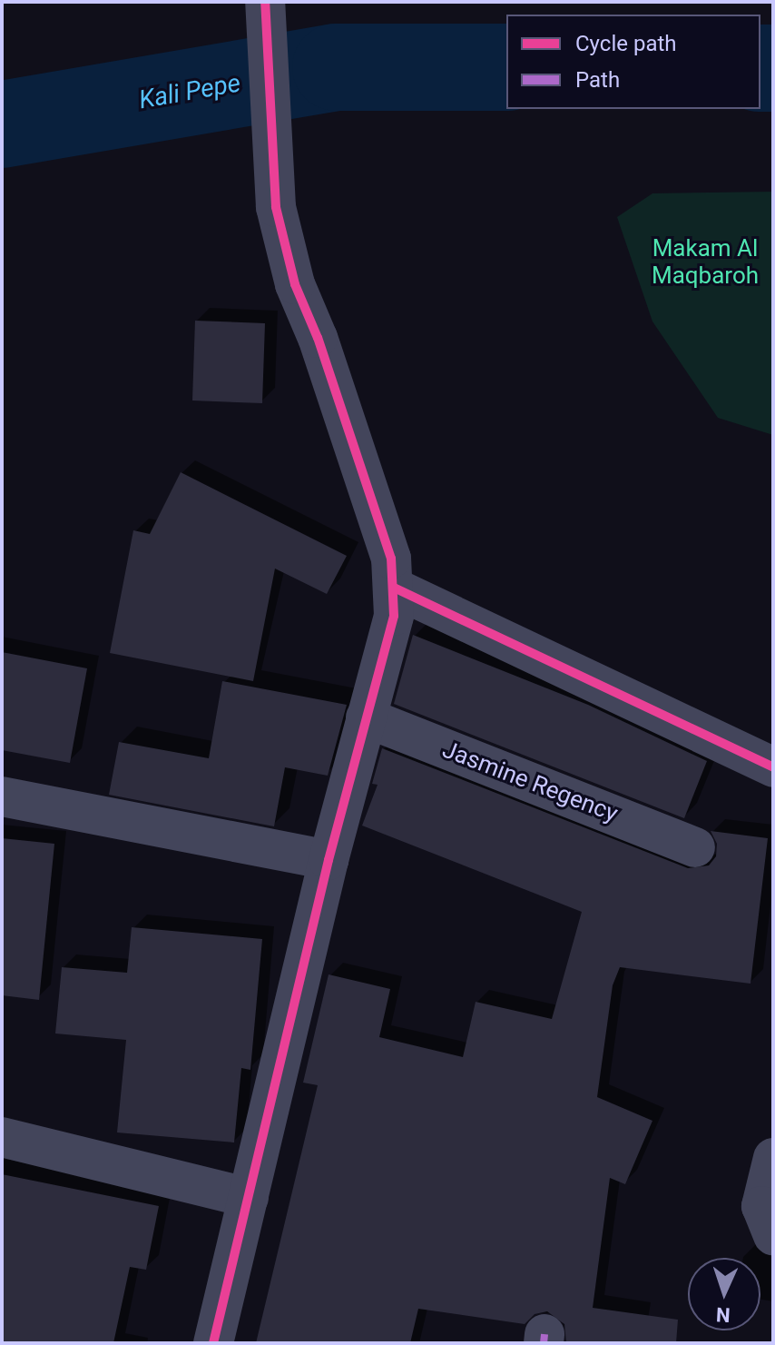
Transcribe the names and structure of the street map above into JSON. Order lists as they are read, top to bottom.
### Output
{
  "streets": {
    "street": ["Jasmine Regency"]
  },
  "water": ["Kali Pepe"],
  "parks": ["Makam Al Maqbaroh"],
  "legend": ["Cycle path", "Path"],
  "north": "bottom"
}
